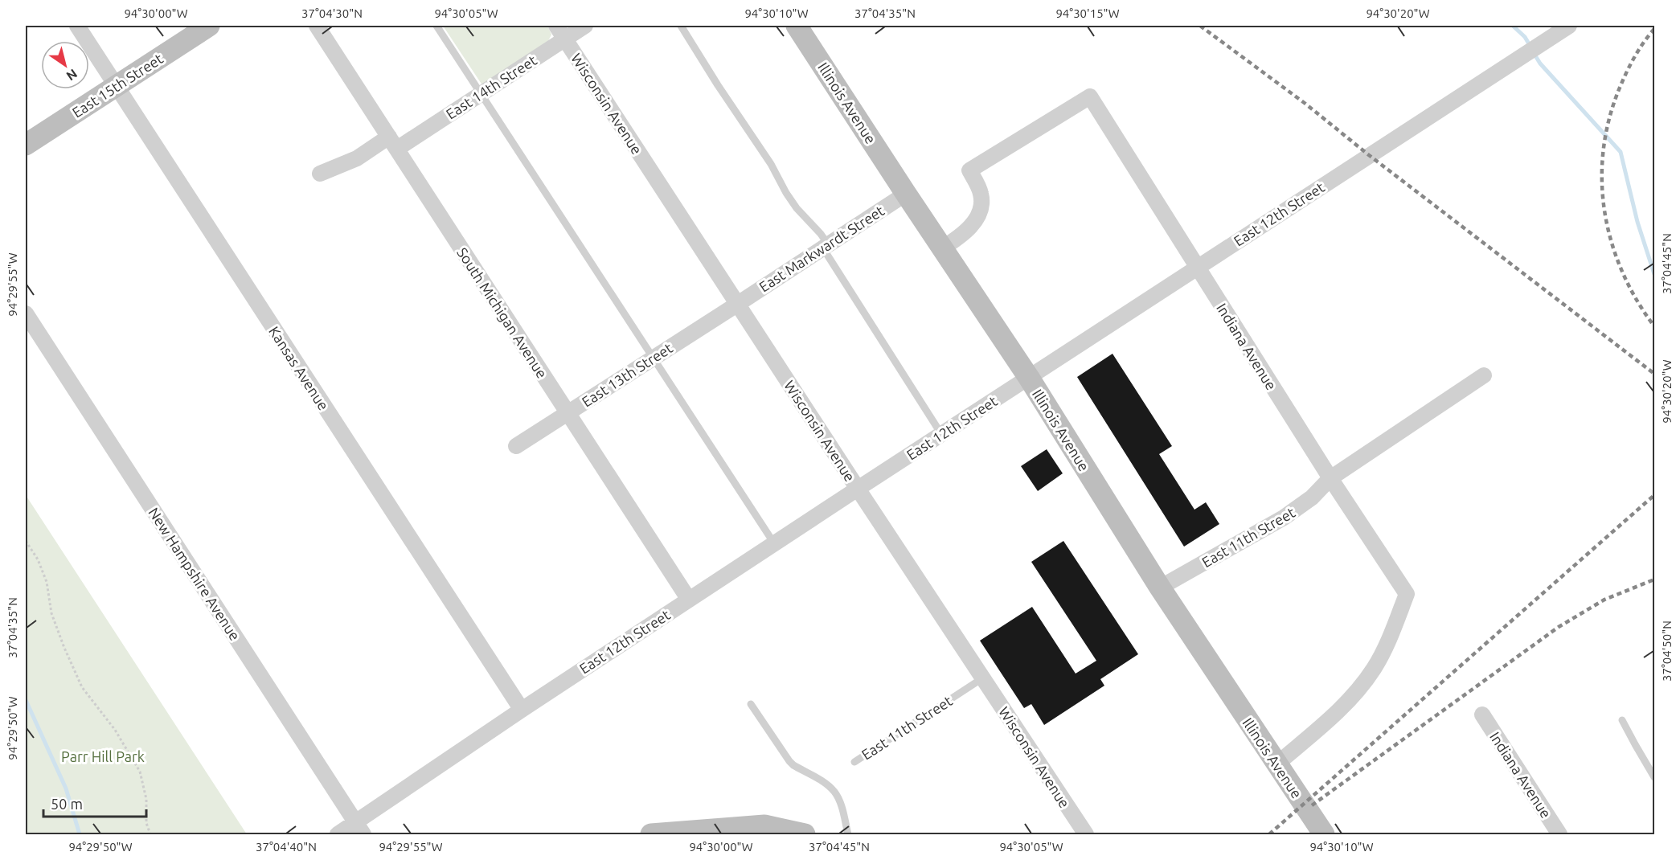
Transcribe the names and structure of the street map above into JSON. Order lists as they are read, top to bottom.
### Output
{
  "streets": {
    "street": [
      "East 15th Street",
      "East 14th Street",
      "Illinois Avenue",
      "Wisconsin Avenue",
      "East 12th Street",
      "East Markwardt Street",
      "South Michigan Avenue",
      "Indiana Avenue",
      "Kansas Avenue",
      "East 13th Street",
      "East 11th Street",
      "New Hampshire Avenue"
    ]
  },
  "crossings": [
    ["East 15th Street", "Kansas Avenue"],
    ["East 14th Street", "Wisconsin Avenue"],
    ["East 14th Street", "South Michigan Avenue"],
    ["Illinois Avenue", "East 12th Street"],
    ["Illinois Avenue", "East Markwardt Street"],
    ["Illinois Avenue", "Indiana Avenue"],
    ["Illinois Avenue", "East 11th Street"],
    ["Wisconsin Avenue", "East 12th Street"],
    ["Wisconsin Avenue", "East Markwardt Street"],
    ["Wisconsin Avenue", "East 13th Street"],
    ["Wisconsin Avenue", "East 11th Street"],
    ["East 12th Street", "South Michigan Avenue"],
    ["East 12th Street", "Indiana Avenue"],
    ["East 12th Street", "Kansas Avenue"],
    ["East 12th Street", "New Hampshire Avenue"],
    ["East Markwardt Street", "East 13th Street"],
    ["South Michigan Avenue", "East 13th Street"],
    ["Indiana Avenue", "East 11th Street"]
  ],
  "parks": ["Parr Hill Park"],
  "scale_bar": "50 m",
  "north": "bottom right",
  "coordinates": [
    "94°30'00\"W",
    "37°04'30\"N",
    "94°30'05\"W",
    "94°30'10\"W",
    "37°04'35\"N",
    "94°30'15\"W",
    "94°30'20\"W",
    "37°04'45\"N",
    "94°29'55\"W",
    "37°04'50\"N",
    "94°29'50\"W",
    "37°04'40\"N"
  ]
}
